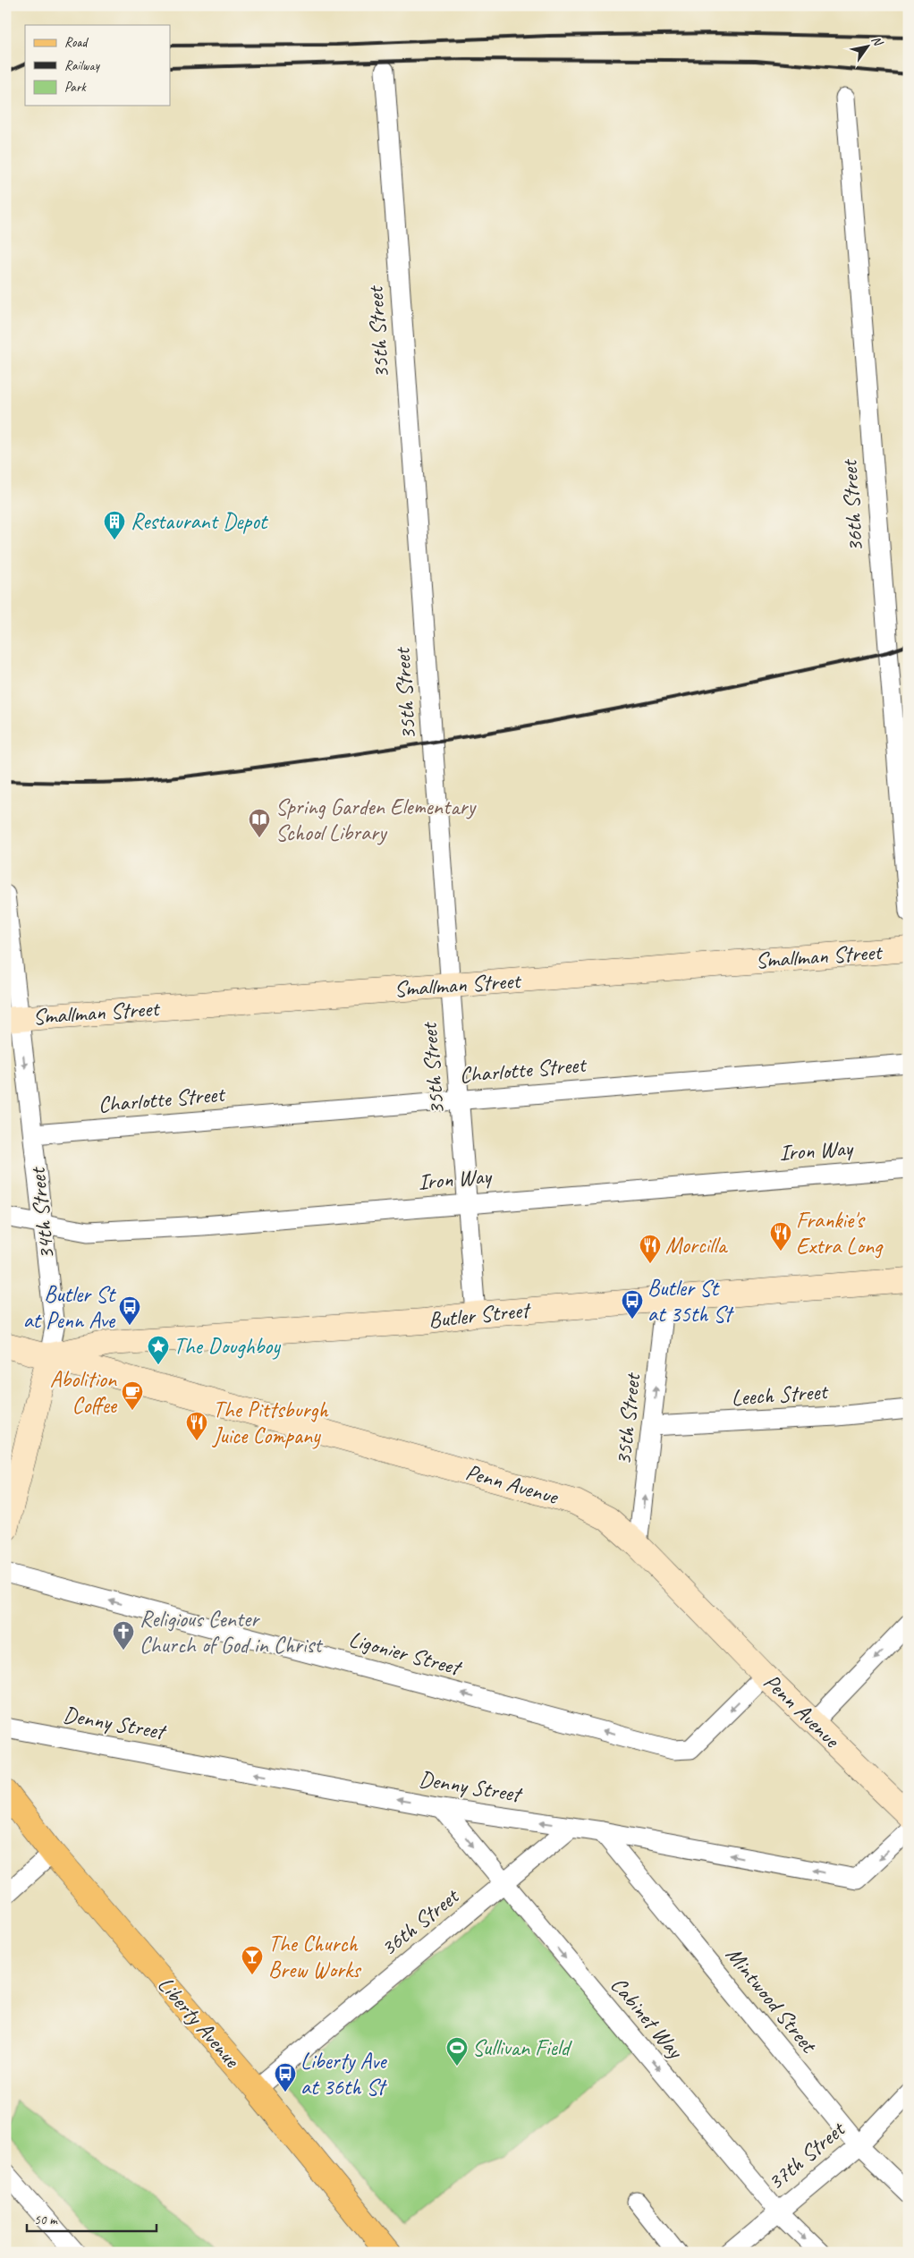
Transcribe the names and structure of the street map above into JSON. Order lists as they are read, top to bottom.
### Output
{
  "streets": {
    "main road": [
      "Smallman Street",
      "34th Street",
      "Butler Street",
      "Penn Avenue",
      "Liberty Avenue"
    ],
    "street": [
      "35th Street",
      "36th Street",
      "Charlotte Street",
      "Iron Way",
      "Leech Street",
      "Ligonier Street",
      "Denny Street",
      "Mintwood Street",
      "Cabinet Way",
      "37th Street"
    ]
  },
  "crossings": [
    ["35th Street", "Smallman Street"],
    ["35th Street", "Charlotte Street"],
    ["35th Street", "Iron Way"],
    ["35th Street", "Butler Street"],
    ["35th Street", "Leech Street"],
    ["35th Street", "Penn Avenue"],
    ["36th Street", "Denny Street"],
    ["36th Street", "Cabinet Way"],
    ["36th Street", "Liberty Avenue"],
    ["Smallman Street", "34th Street"],
    ["Charlotte Street", "34th Street"],
    ["Iron Way", "34th Street"],
    ["34th Street", "Butler Street"],
    ["34th Street", "Penn Avenue"],
    ["Butler Street", "Penn Avenue"],
    ["Penn Avenue", "Ligonier Street"],
    ["Denny Street", "Mintwood Street"],
    ["Denny Street", "Cabinet Way"],
    ["Mintwood Street", "37th Street"],
    ["Cabinet Way", "37th Street"]
  ],
  "one_way": ["Ligonier Street", "Denny Street", "Cabinet Way"],
  "places": {
    "building": ["Restaurant Depot"],
    "library": ["Spring Garden Elementary School Library"],
    "restaurant": ["Frankie's Extra Long", "Morcilla", "The Pittsburgh Juice Company"],
    "bus stop": ["Butler St at 35th St", "Butler St at Penn Ave", "Liberty Ave at 36th St"],
    "place": ["The Doughboy"],
    "cafe": ["Abolition Coffee"],
    "church": ["Religious Center Church of God in Christ"],
    "bar": ["The Church Brew Works"],
    "sports": ["Sullivan Field"]
  },
  "legend": ["Road", "Railway", "Park"],
  "scale_bar": "50 m",
  "north": "top right"
}
